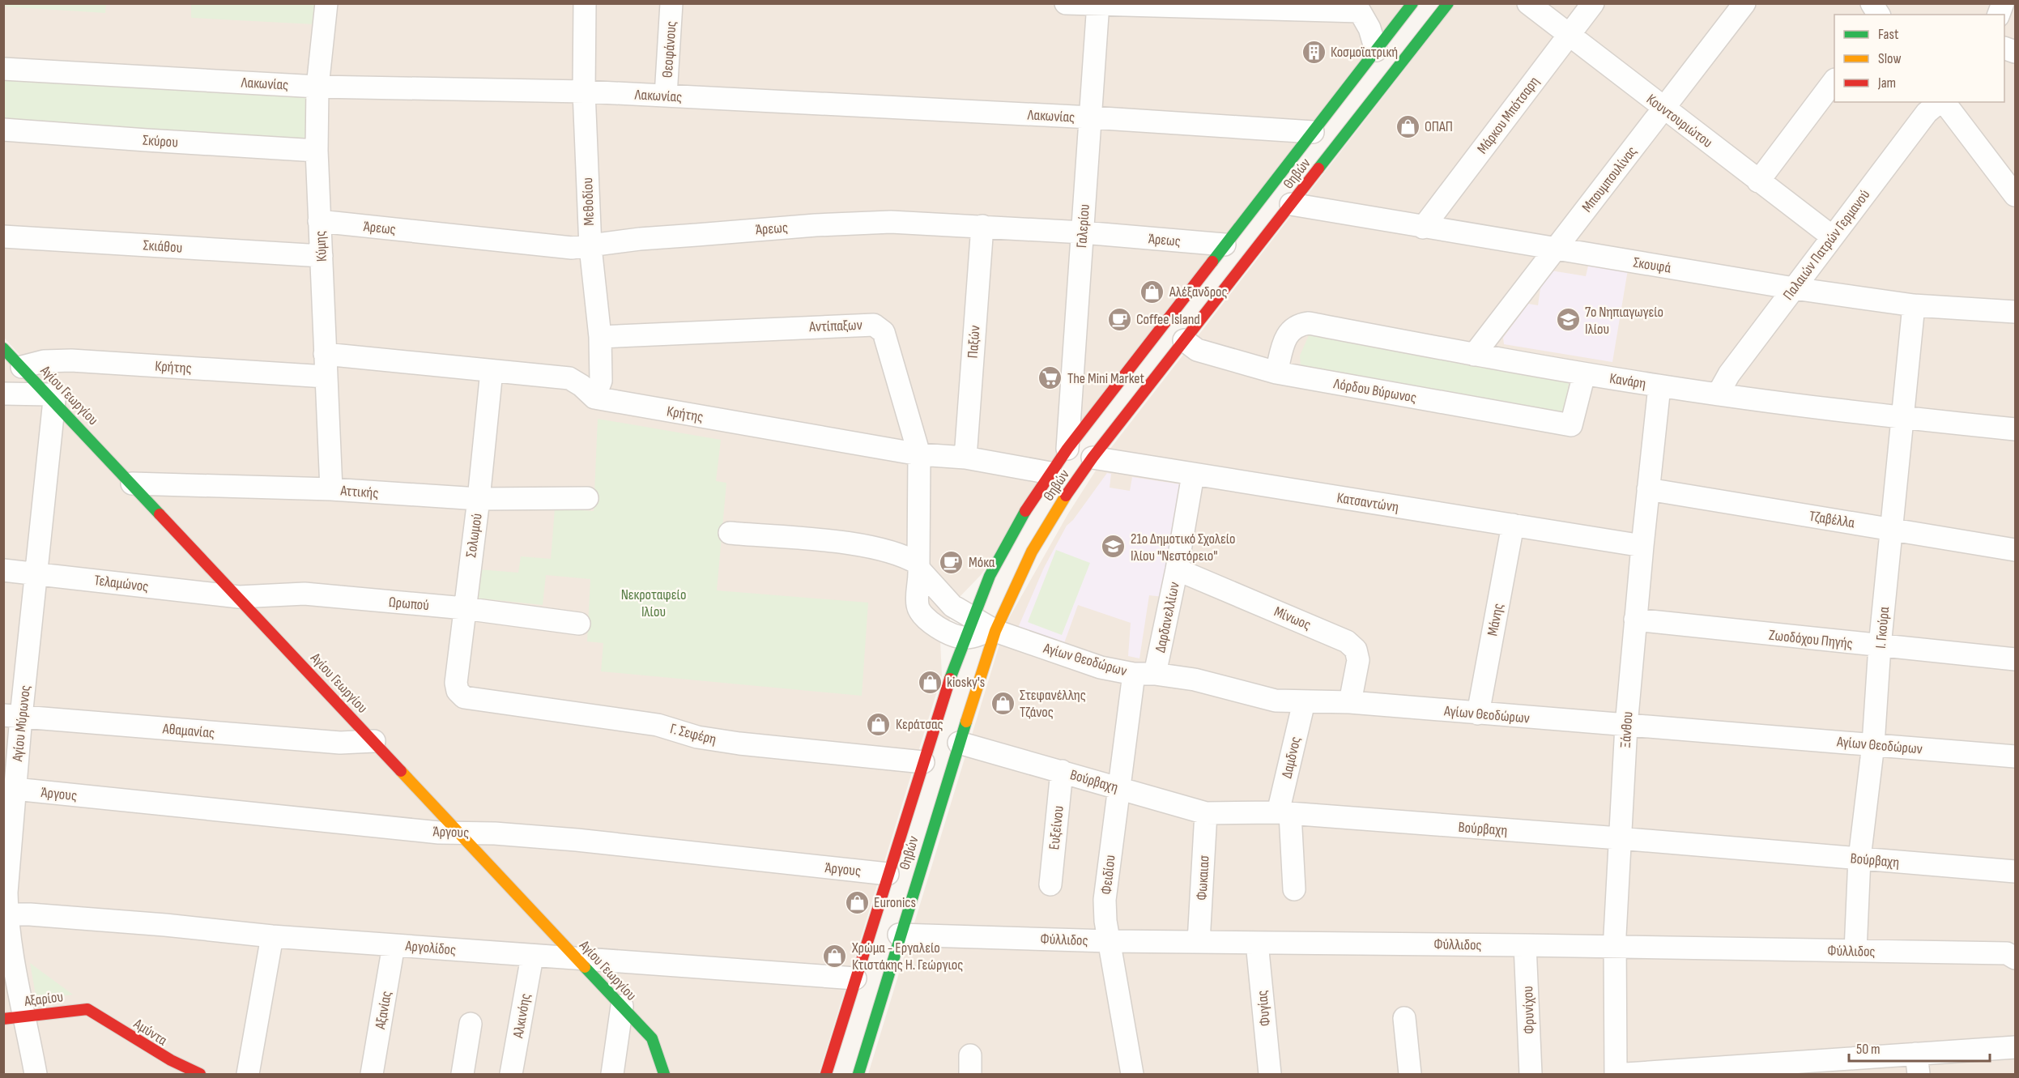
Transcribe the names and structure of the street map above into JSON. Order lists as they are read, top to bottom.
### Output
{
  "streets": {
    "main road": [
      "Θηβών",
      "Αγίου Γεωργίου",
      "Αξαρίου",
      "Αμύντα"
    ],
    "street": [
      "Θεοφάνους",
      "Λακωνίας",
      "Μάρκου Μπότσαρη",
      "Κουντουριώτου",
      "Σκύρου",
      "Μπουμπουλίνας",
      "Μεθοδίου",
      "Γαλερίου",
      "Άρεως",
      "Παλαιών Πατρών Γερμανού",
      "Σκιάθου",
      "Κύμης",
      "Σκουφά",
      "Αντίπαξων",
      "Παξών",
      "Κρήτης",
      "Κανάρη",
      "Λόρδου Βύρωνος",
      "Αττικής",
      "Κατσαντώνη",
      "Τζαβέλλα",
      "Σολωμού",
      "Τελαμώνος",
      "Ωρωπού",
      "Δαρδανελλίων",
      "Μίνωος",
      "Μάνης",
      "Ι. Γκούρα",
      "Ζωοδόχου Πηγής",
      "Αγίων Θεοδώρων",
      "Αγίου Μύρωνος",
      "Ξάνθου",
      "Αθαμανίας",
      "Γ. Σεφέρη",
      "Δαμδνος",
      "Βούρβαχη",
      "Άργους",
      "Ευξείνου",
      "Φειδίου",
      "Φωκαιασ",
      "Φύλλιδος",
      "Αργολίδος",
      "Φυγίας",
      "Αξανίας",
      "Φρυνίχου",
      "Αλκινόης"
    ]
  },
  "crossings": [
    ["Θεοφάνους", "Λακωνίας"],
    ["Λακωνίας", "Θηβών"],
    ["Λακωνίας", "Μεθοδίου"],
    ["Λακωνίας", "Γαλερίου"],
    ["Λακωνίας", "Κύμης"],
    ["Μάρκου Μπότσαρη", "Κουντουριώτου"],
    ["Μάρκου Μπότσαρη", "Σκουφά"],
    ["Κουντουριώτου", "Μπουμπουλίνας"],
    ["Κουντουριώτου", "Παλαιών Πατρών Γερμανού"],
    ["Σκύρου", "Κύμης"],
    ["Θηβών", "Γαλερίου"],
    ["Θηβών", "Άρεως"],
    ["Θηβών", "Σκουφά"],
    ["Θηβών", "Αντίπαξων"],
    ["Θηβών", "Κρήτης"],
    ["Θηβών", "Λόρδου Βύρωνος"],
    ["Θηβών", "Κατσαντώνη"],
    ["Θηβών", "Αγίων Θεοδώρων"],
    ["Θηβών", "Γ. Σεφέρη"],
    ["Θηβών", "Βούρβαχη"],
    ["Θηβών", "Άργους"],
    ["Θηβών", "Φύλλιδος"],
    ["Θηβών", "Αργολίδος"],
    ["Μπουμπουλίνας", "Σκουφά"],
    ["Μπουμπουλίνας", "Κανάρη"],
    ["Μεθοδίου", "Άρεως"],
    ["Μεθοδίου", "Αντίπαξων"],
    ["Μεθοδίου", "Κρήτης"],
    ["Γαλερίου", "Άρεως"],
    ["Άρεως", "Κύμης"],
    ["Άρεως", "Παξών"],
    ["Παλαιών Πατρών Γερμανού", "Σκουφά"],
    ["Παλαιών Πατρών Γερμανού", "Κανάρη"],
    ["Σκιάθου", "Κύμης"],
    ["Κύμης", "Κρήτης"],
    ["Κύμης", "Αττικής"],
    ["Σκουφά", "Ι. Γκούρα"],
    ["Αντίπαξων", "Κρήτης"],
    ["Παξών", "Κρήτης"],
    ["Κρήτης", "Αγίου Γεωργίου"],
    ["Κρήτης", "Σολωμού"],
    ["Κανάρη", "Λόρδου Βύρωνος"],
    ["Κανάρη", "Ι. Γκούρα"],
    ["Κανάρη", "Ξάνθου"],
    ["Αγίου Γεωργίου", "Αττικής"],
    ["Αγίου Γεωργίου", "Τελαμώνος"],
    ["Αγίου Γεωργίου", "Ωρωπού"],
    ["Αγίου Γεωργίου", "Αγίου Μύρωνος"],
    ["Αγίου Γεωργίου", "Αθαμανίας"],
    ["Αγίου Γεωργίου", "Άργους"],
    ["Αγίου Γεωργίου", "Αργολίδος"],
    ["Αττικής", "Σολωμού"],
    ["Κατσαντώνη", "Δαρδανελλίων"],
    ["Κατσαντώνη", "Μάνης"],
    ["Κατσαντώνη", "Ξάνθου"],
    ["Τζαβέλλα", "Ι. Γκούρα"],
    ["Τζαβέλλα", "Ξάνθου"],
    ["Σολωμού", "Ωρωπού"],
    ["Σολωμού", "Γ. Σεφέρη"],
    ["Τελαμώνος", "Ωρωπού"],
    ["Τελαμώνος", "Αγίου Μύρωνος"],
    ["Δαρδανελλίων", "Μίνωος"],
    ["Δαρδανελλίων", "Αγίων Θεοδώρων"],
    ["Δαρδανελλίων", "Φειδίου"],
    ["Μίνωος", "Αγίων Θεοδώρων"],
    ["Μάνης", "Αγίων Θεοδώρων"],
    ["Ι. Γκούρα", "Ζωοδόχου Πηγής"],
    ["Ι. Γκούρα", "Αγίων Θεοδώρων"],
    ["Ι. Γκούρα", "Βούρβαχη"],
    ["Ι. Γκούρα", "Φύλλιδος"],
    ["Ζωοδόχου Πηγής", "Ξάνθου"],
    ["Αγίων Θεοδώρων", "Ξάνθου"],
    ["Αγίων Θεοδώρων", "Δαμδνος"],
    ["Αγίων Θεοδώρων", "Φειδίου"],
    ["Αγίου Μύρωνος", "Αθαμανίας"],
    ["Αγίου Μύρωνος", "Άργους"],
    ["Αγίου Μύρωνος", "Αργολίδος"],
    ["Αγίου Μύρωνος", "Αξαρίου"],
    ["Ξάνθου", "Βούρβαχη"],
    ["Ξάνθου", "Φύλλιδος"],
    ["Δαμδνος", "Βούρβαχη"],
    ["Βούρβαχη", "Ευξείνου"],
    ["Βούρβαχη", "Φειδίου"],
    ["Βούρβαχη", "Φωκαιασ"],
    ["Φειδίου", "Φύλλιδος"],
    ["Φωκαιασ", "Φύλλιδος"],
    ["Φύλλιδος", "Φυγίας"],
    ["Φύλλιδος", "Φρυνίχου"],
    ["Αργολίδος", "Αξανίας"],
    ["Αργολίδος", "Αλκινόης"],
    ["Αξαρίου", "Αμύντα"]
  ],
  "parks": ["Νεκροταφείο Ιλίου"],
  "places": {
    "building": ["Κοσμοϊατρική"],
    "shop": [
      "ΟΠΑΠ",
      "Αλέξανδρος",
      "kiosky's",
      "Στεφανέλλης Τζάνος",
      "Κεράτσας",
      "Euronics",
      "Χρώμα - Εργαλείο Κτιστάκης Η. Γεώργιος"
    ],
    "cafe": ["Coffee Island", "Μόκα"],
    "school or university": ["7ο Νηπιαγωγείο Ιλίου", "21ο Δημοτικό Σχολείο Ιλίου \"Νεστόρειο\""],
    "supermarket": ["The Mini Market"]
  },
  "legend": ["Fast", "Slow", "Jam"],
  "scale_bar": "50 m"
}
